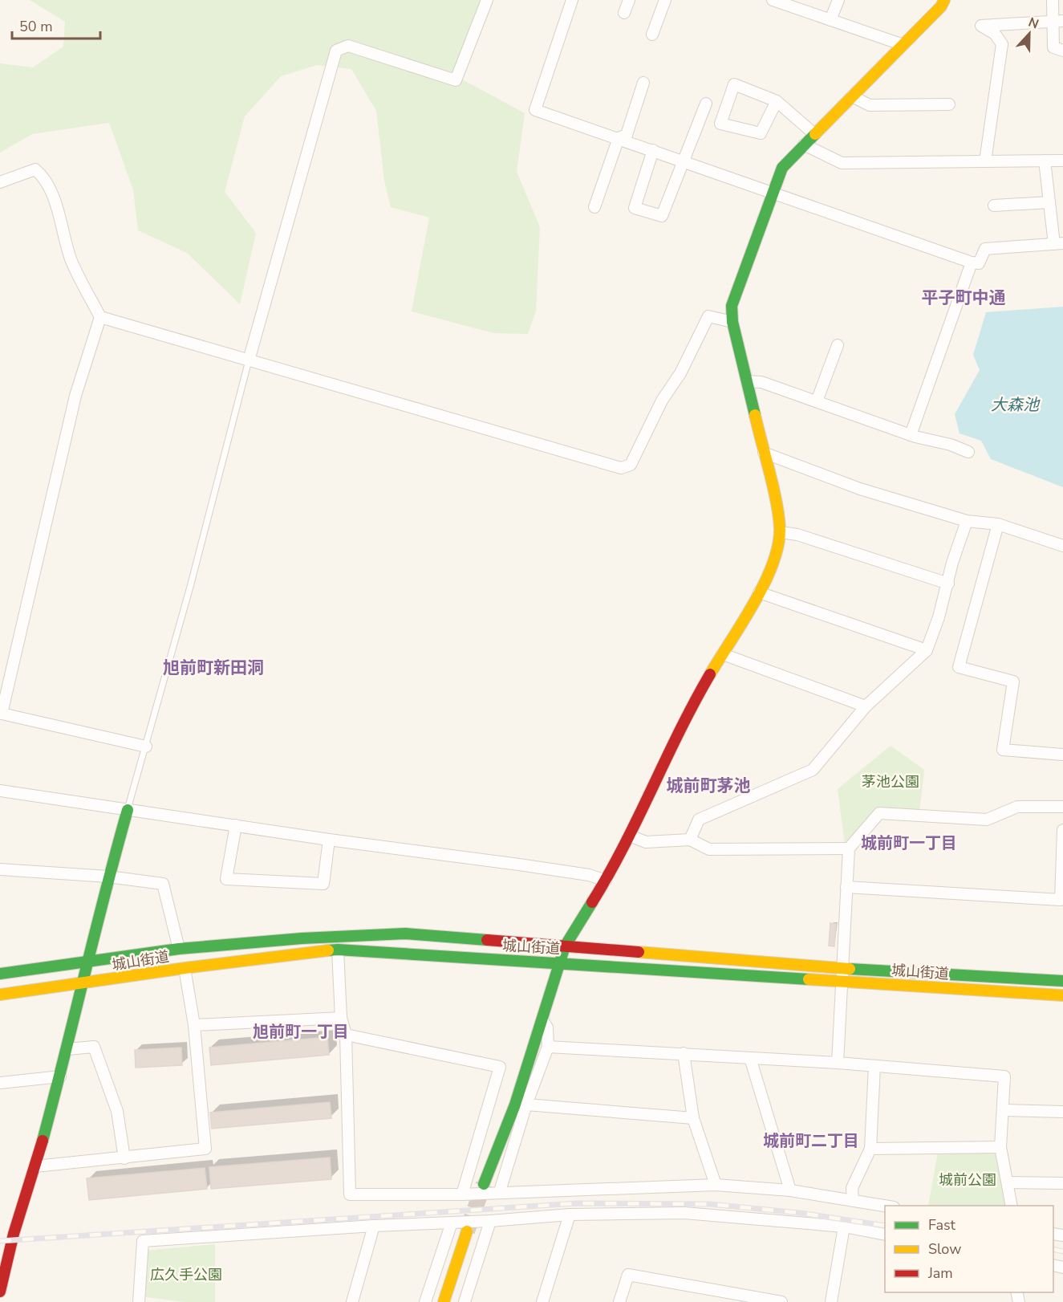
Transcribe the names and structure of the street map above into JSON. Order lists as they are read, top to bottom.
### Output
{
  "streets": {
    "street": ["城山街道"]
  },
  "districts": [
    "平子町中通",
    "旭前町新田洞",
    "城前町茅池",
    "城前町一丁目",
    "旭前町一丁目",
    "城前町二丁目"
  ],
  "water": ["大森池"],
  "parks": ["茅池公園", "城前公園", "広久手公園"],
  "legend": ["Fast", "Slow", "Jam"],
  "scale_bar": "50 m",
  "north": "top"
}
